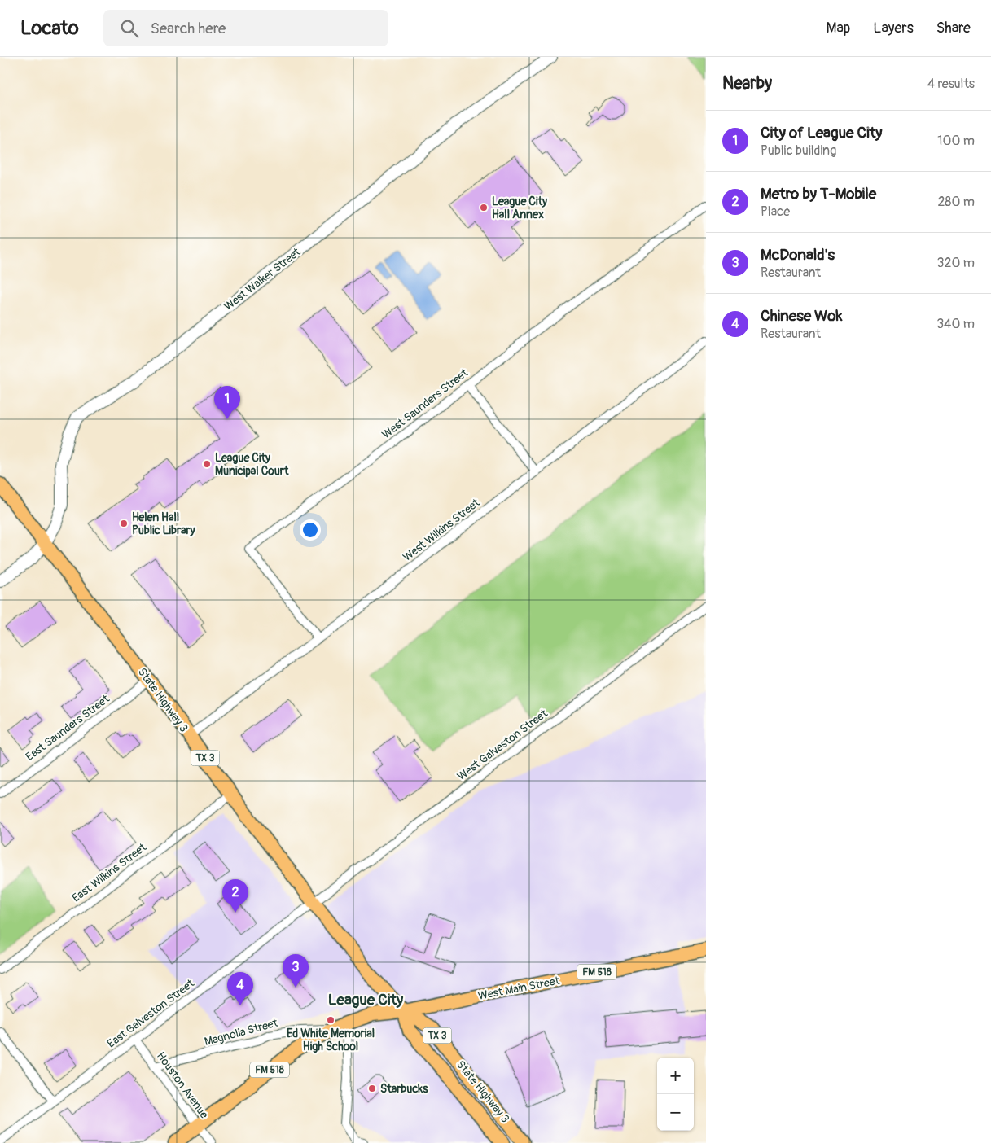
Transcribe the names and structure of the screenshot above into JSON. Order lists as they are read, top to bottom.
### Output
{
  "streets": {
    "main road": [
      "State Highway 3",
      "TX 3",
      "FM 518",
      "West Main Street"
    ],
    "street": [
      "West Walker Street",
      "West Saunders Street",
      "West Wilkins Street",
      "East Saunders Street",
      "West Galveston Street",
      "East Wilkins Street",
      "East Galveston Street",
      "Magnolia Street",
      "Houston Avenue"
    ]
  },
  "crossings": [
    ["West Walker Street", "State Highway 3"],
    ["West Saunders Street", "West Wilkins Street"],
    ["West Wilkins Street", "State Highway 3"],
    ["State Highway 3", "East Saunders Street"],
    ["State Highway 3", "West Galveston Street"],
    ["State Highway 3", "East Wilkins Street"],
    ["State Highway 3", "FM 518"],
    ["State Highway 3", "West Main Street"],
    ["State Highway 3", "East Galveston Street"],
    ["West Galveston Street", "East Galveston Street"],
    ["FM 518", "West Main Street"],
    ["FM 518", "Magnolia Street"],
    ["FM 518", "Houston Avenue"],
    ["East Galveston Street", "Houston Avenue"],
    ["Magnolia Street", "Houston Avenue"]
  ],
  "districts": ["League City"],
  "places": [
    "League City Hall Annex",
    "League City Municipal Court",
    "Helen Hall Public Library",
    "Ed White Memorial High School",
    "Starbucks"
  ],
  "page": {
    "header": "Locato",
    "search": "Search here",
    "nav": ["Map", "Layers", "Share"],
    "heading": ["Nearby", "4 results"],
    "list": [
      {
        "mark": "1",
        "name": "City of League City",
        "note": "Public building",
        "value": "100 m"
      },
      {
        "mark": "2",
        "name": "Metro by T-Mobile",
        "note": "Place",
        "value": "280 m"
      },
      {
        "mark": "3",
        "name": "McDonald's",
        "note": "Restaurant",
        "value": "320 m"
      },
      {
        "mark": "4",
        "name": "Chinese Wok",
        "note": "Restaurant",
        "value": "340 m"
      }
    ],
    "pins": [
      "1",
      "2",
      "3",
      "4"
    ],
    "map_buttons": ["+", "−"]
  }
}
